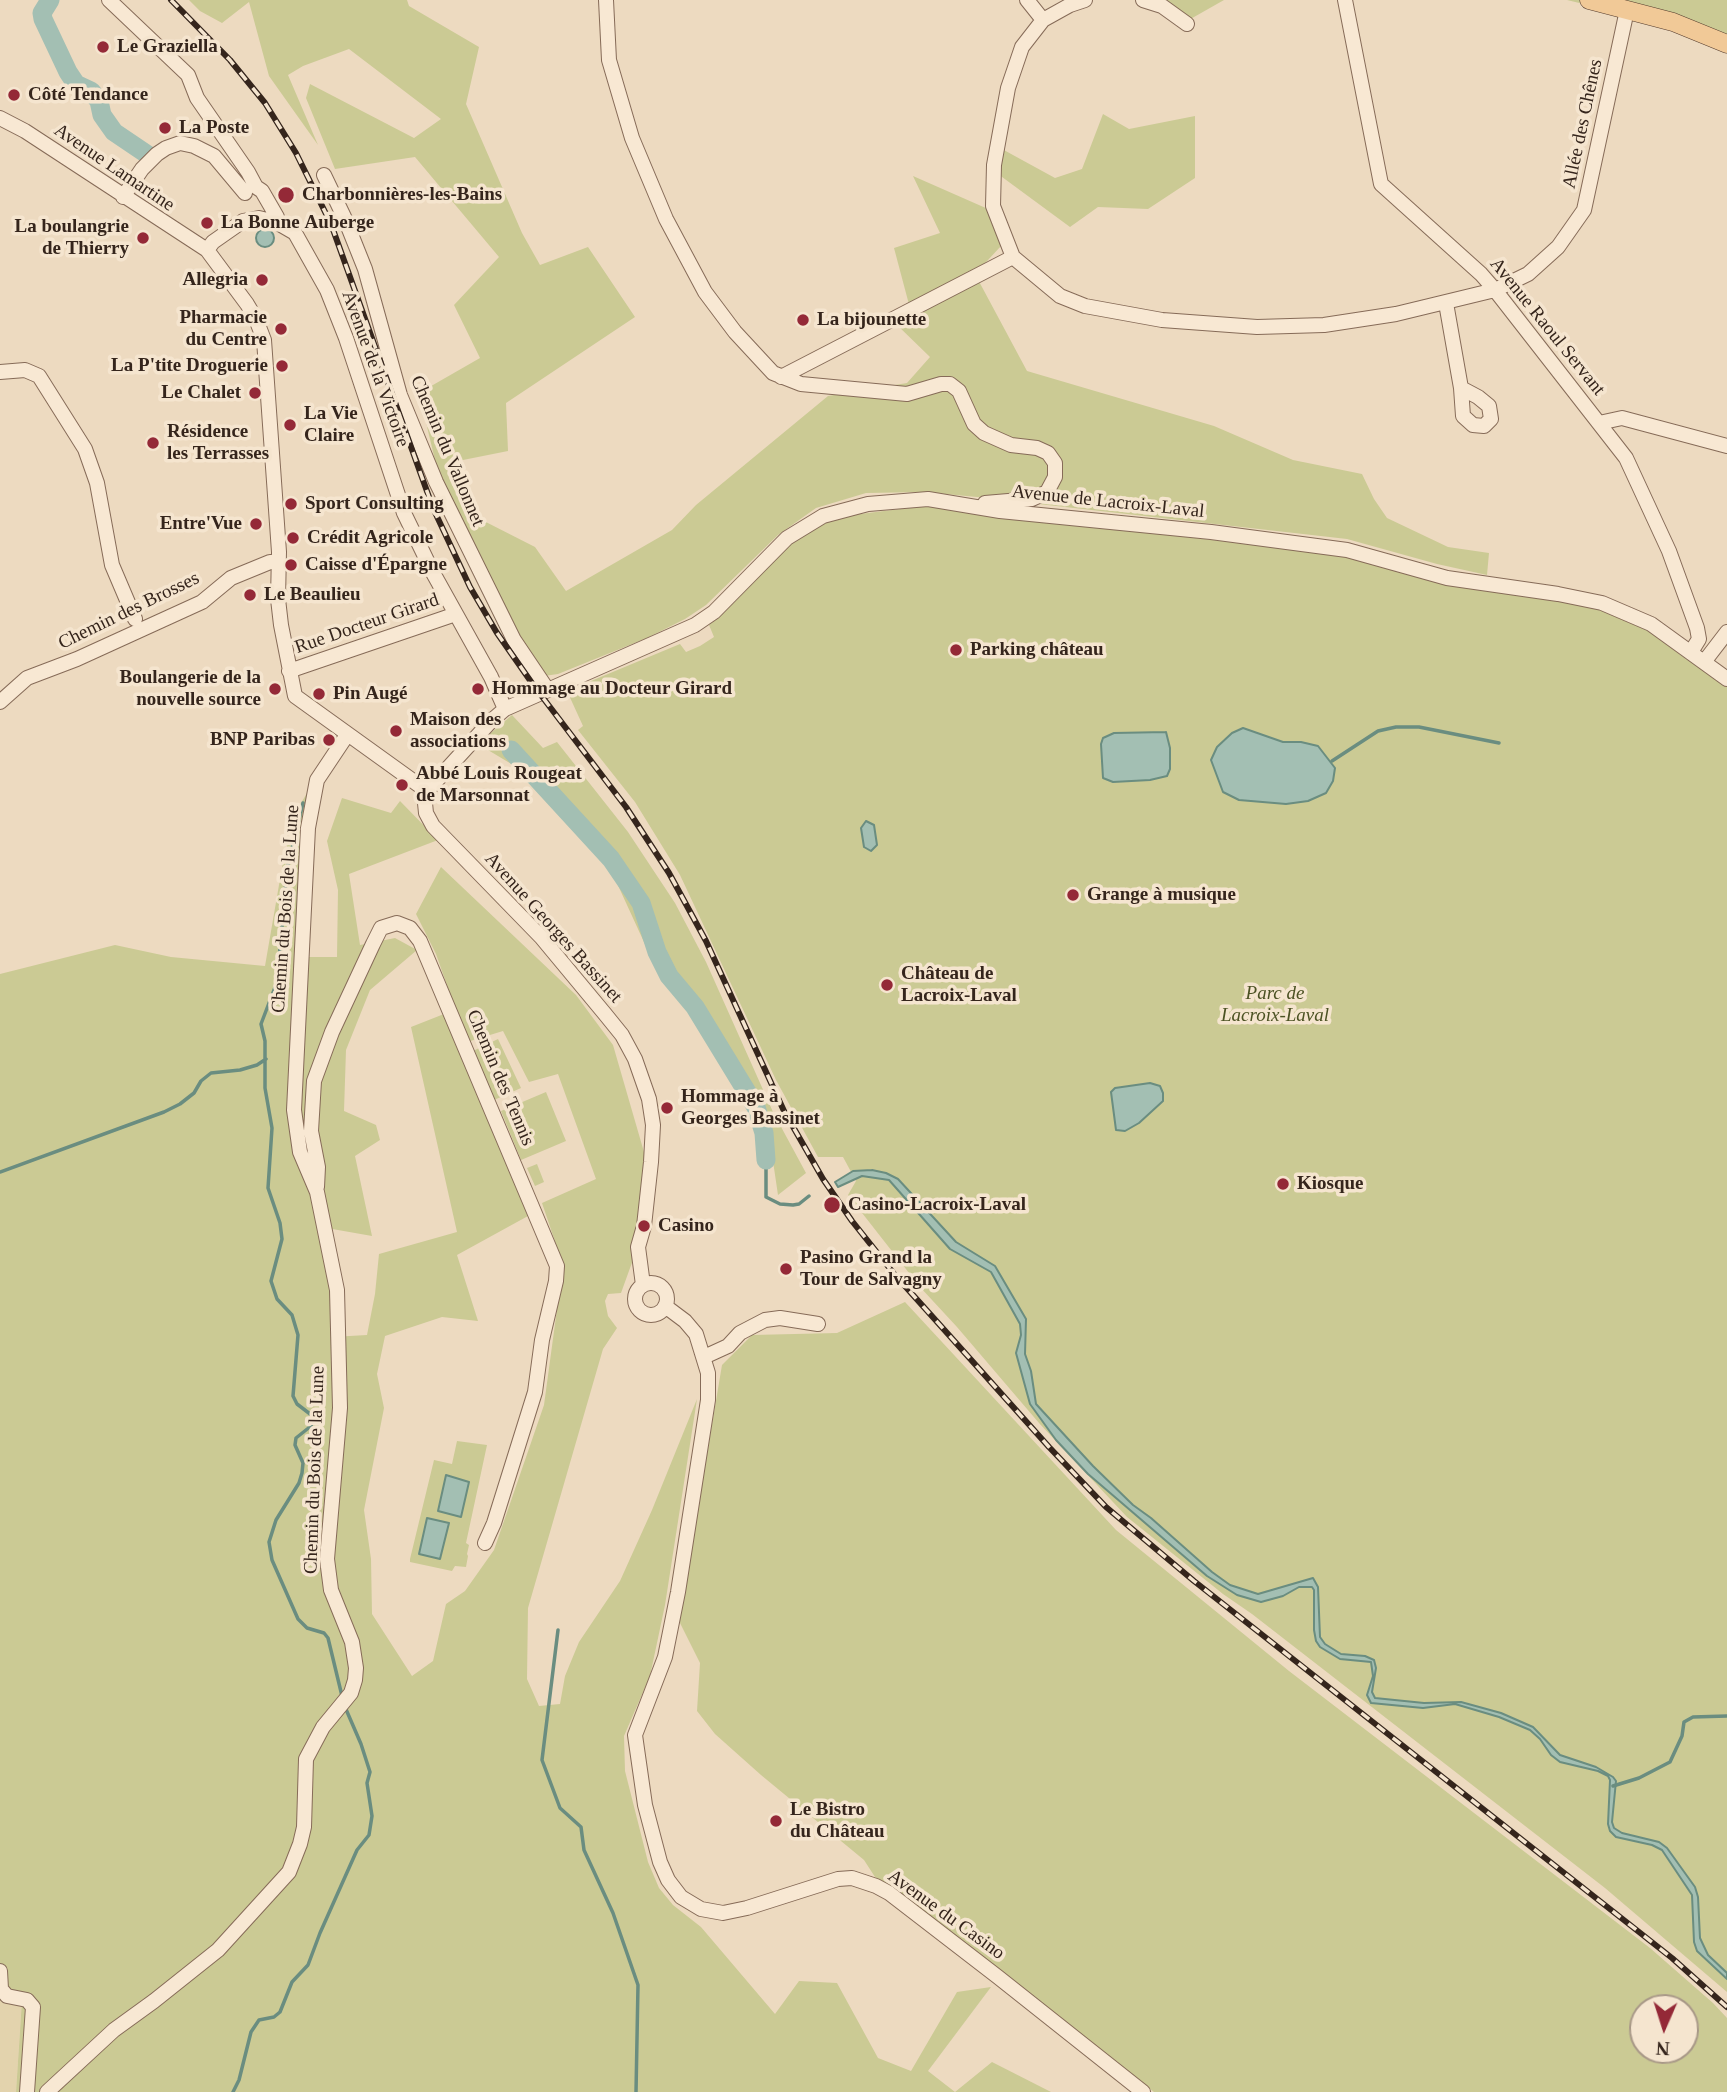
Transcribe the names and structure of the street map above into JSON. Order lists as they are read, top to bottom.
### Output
{
  "streets": {
    "street": [
      "Allée des Chênes",
      "Avenue Lamartine",
      "Avenue Raoul Servant",
      "Avenue de la Victoire",
      "Chemin du Vallonnet",
      "Avenue de Lacroix-Laval",
      "Chemin des Brosses",
      "Rue Docteur Girard",
      "Chemin du Bois de la Lune",
      "Avenue Georges Bassinet",
      "Chemin des Tennis",
      "Avenue du Casino"
    ]
  },
  "crossings": [
    ["Allée des Chênes", "Avenue Raoul Servant"],
    ["Avenue Raoul Servant", "Avenue de Lacroix-Laval"],
    ["Avenue de la Victoire", "Avenue de Lacroix-Laval"],
    ["Avenue de la Victoire", "Rue Docteur Girard"],
    ["Chemin du Vallonnet", "Avenue de Lacroix-Laval"],
    ["Avenue de Lacroix-Laval", "Avenue Georges Bassinet"],
    ["Chemin du Bois de la Lune", "Chemin des Tennis"]
  ],
  "parks": ["Parc de Lacroix-Laval"],
  "places": [
    "Le Graziella",
    "Côté Tendance",
    "La Poste",
    "Charbonnières-les-Bains",
    "La Bonne Auberge",
    "La boulangrie de Thierry",
    "Allegria",
    "La bijounette",
    "Pharmacie du Centre",
    "La P'tite Droguerie",
    "Le Chalet",
    "La Vie Claire",
    "Résidence les Terrasses",
    "Sport Consulting",
    "Entre'Vue",
    "Crédit Agricole",
    "Caisse d'Épargne",
    "Le Beaulieu",
    "Parking château",
    "Boulangerie de la nouvelle source",
    "Hommage au Docteur Girard",
    "Pin Augé",
    "Maison des associations",
    "BNP Paribas",
    "Abbé Louis Rougeat de Marsonnat",
    "Grange à musique",
    "Château de Lacroix-Laval",
    "Hommage à Georges Bassinet",
    "Kiosque",
    "Casino-Lacroix-Laval",
    "Casino",
    "Pasino Grand la Tour de Salvagny",
    "Le Bistro du Château"
  ],
  "north": "bottom"
}
